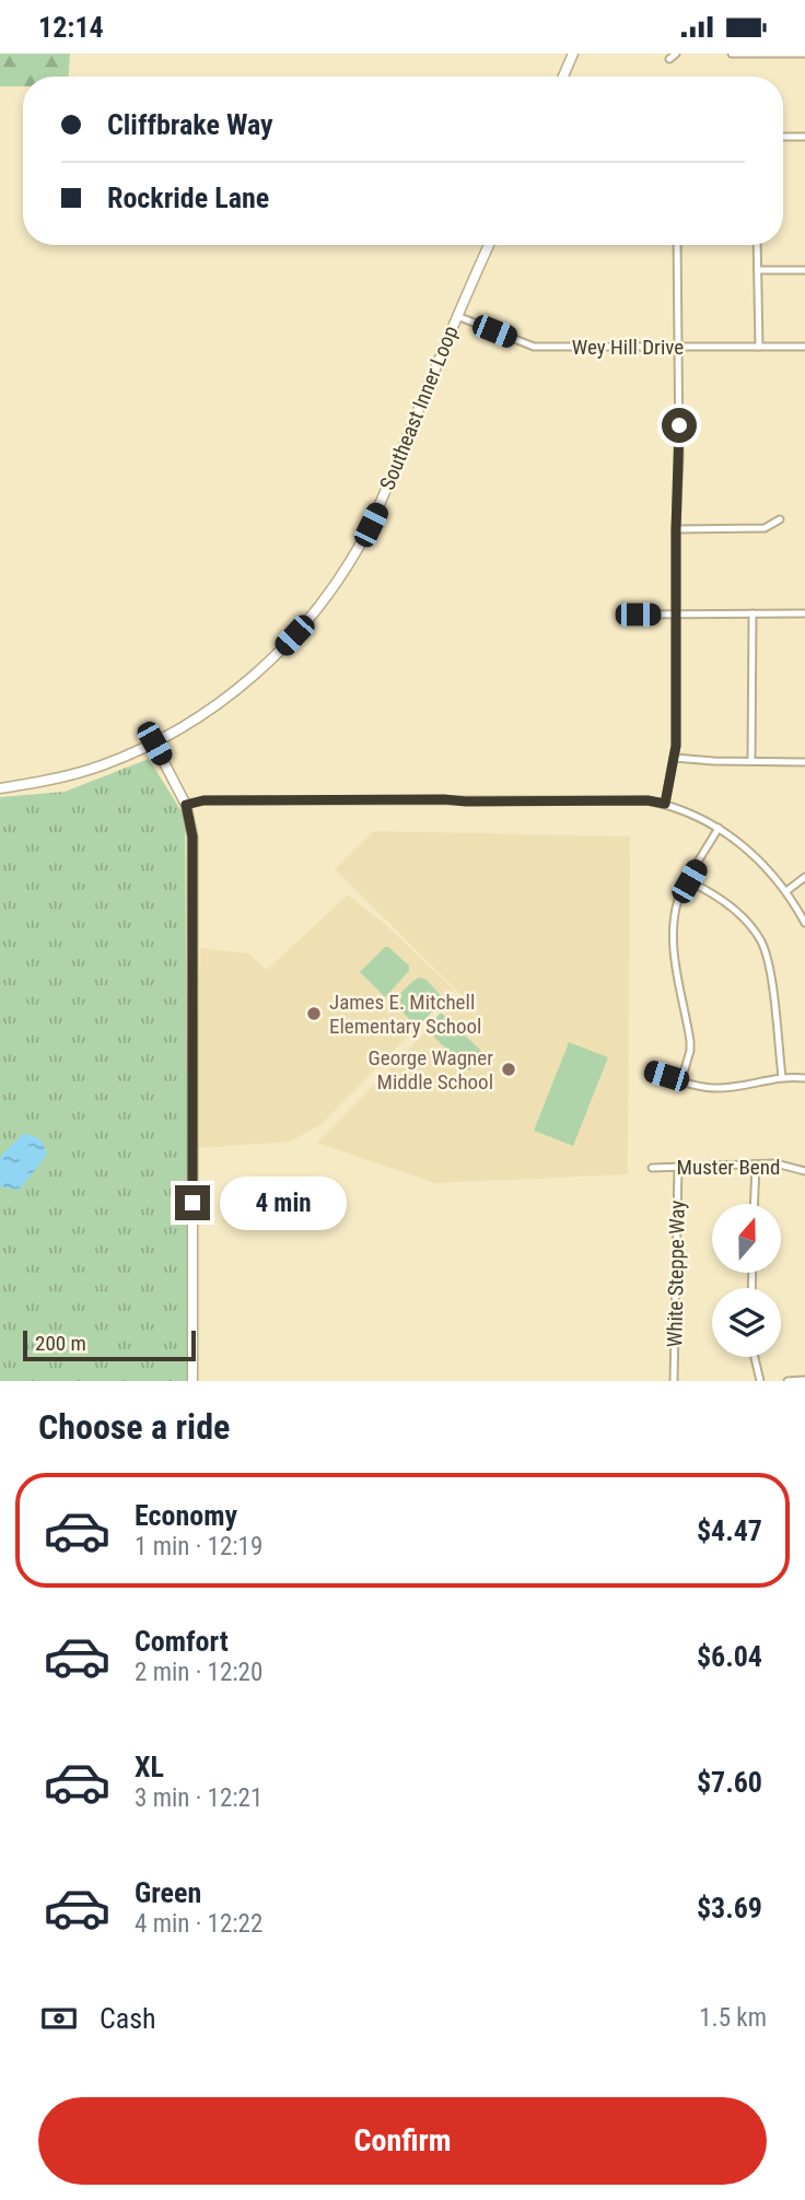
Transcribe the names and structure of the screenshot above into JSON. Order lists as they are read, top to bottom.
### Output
{
  "streets": {
    "main road": ["Southeast Inner Loop"],
    "street": ["Wey Hill Drive", "Muster Bend", "White Steppe Way"]
  },
  "crossings": [
    ["Wey Hill Drive", "Southeast Inner Loop"],
    ["Muster Bend", "White Steppe Way"]
  ],
  "places": ["James E. Mitchell Elementary School", "George Wagner Middle School"],
  "scale_bar": "200 m",
  "north": "top",
  "page": {
    "status": "12:14",
    "banner": ["Cliffbrake Way", "Rockride Lane"],
    "bubble": "4 min",
    "scale": "200 m",
    "heading": "Choose a ride",
    "list": [
      {
        "name": "Economy",
        "note": "1 min · 12:19",
        "value": "$4.47"
      },
      {
        "name": "Comfort",
        "note": "2 min · 12:20",
        "value": "$6.04"
      },
      {
        "name": "XL",
        "note": "3 min · 12:21",
        "value": "$7.60"
      },
      {
        "name": "Green",
        "note": "4 min · 12:22",
        "value": "$3.69"
      }
    ],
    "pay": ["Cash", "1.5 km"],
    "buttons": "Confirm"
  }
}
